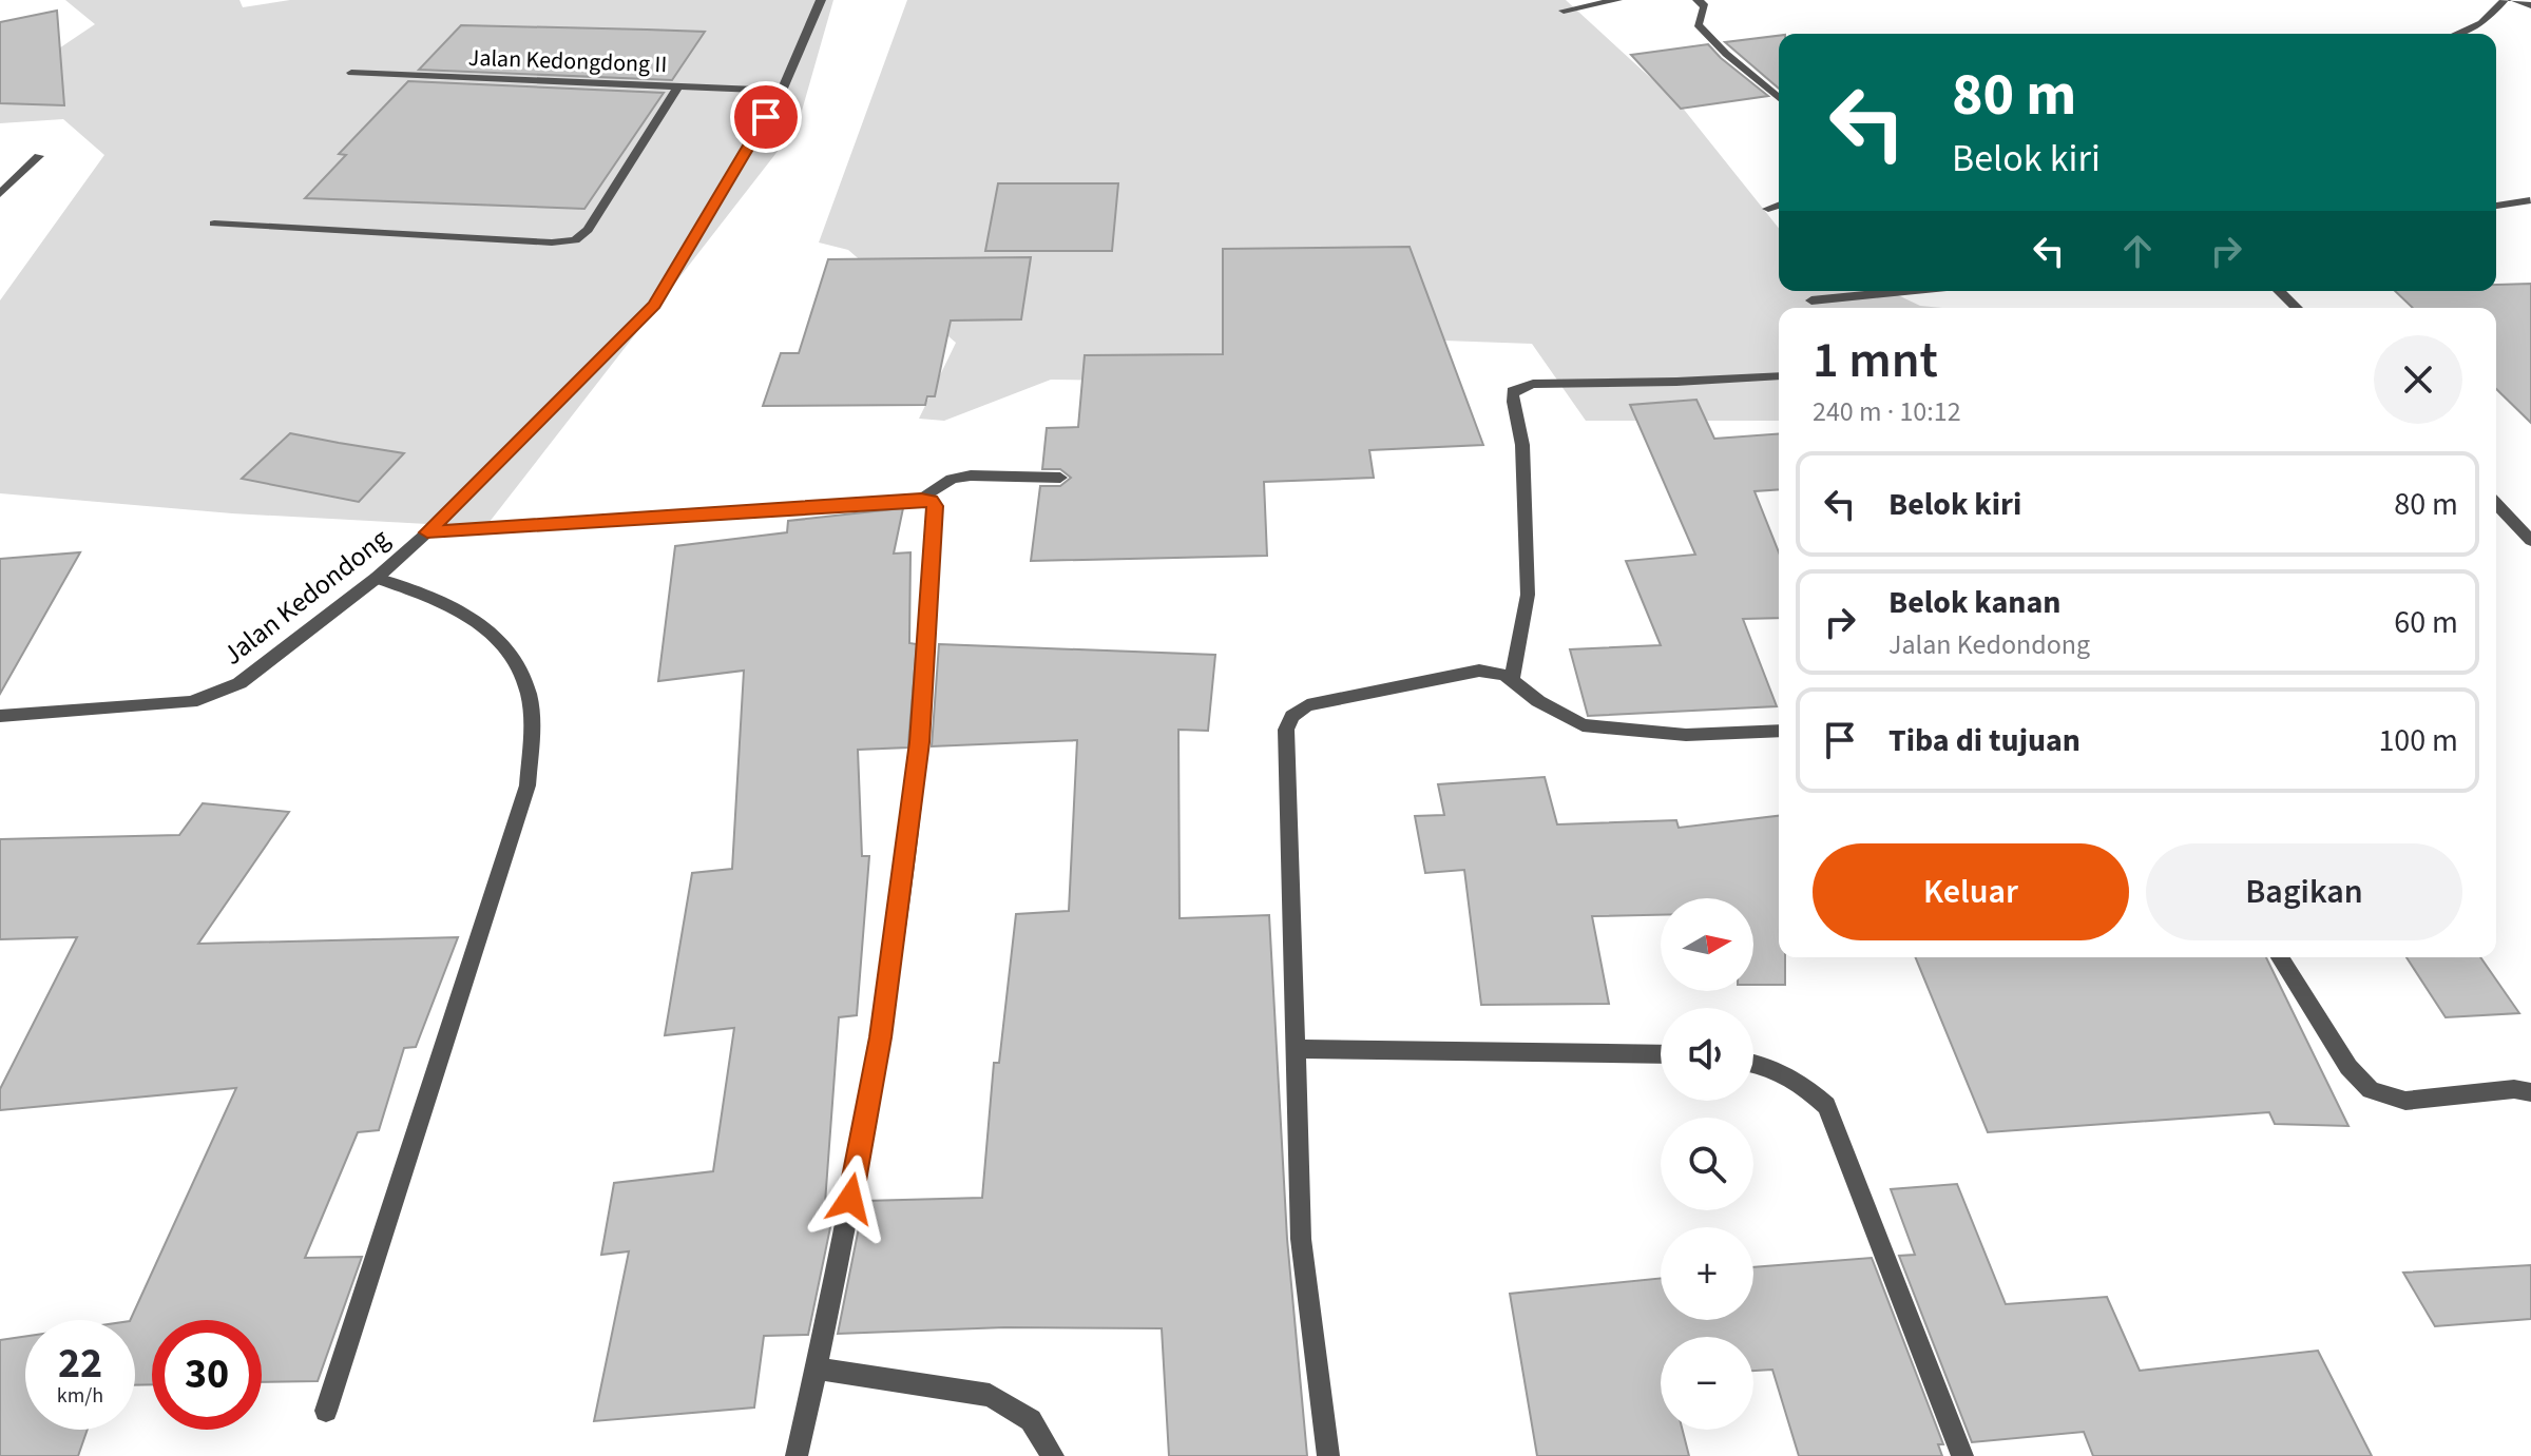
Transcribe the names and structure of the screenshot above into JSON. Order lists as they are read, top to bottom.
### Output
{
  "streets": {
    "street": ["Jalan Kedongdong II", "Jalan Kedondong"]
  },
  "crossings": [
    ["Jalan Kedongdong II", "Jalan Kedondong"]
  ],
  "north": "right",
  "page": {
    "turn": ["80 m", "Belok kiri"],
    "heading": ["1 mnt", "240 m · 10:12"],
    "list": [
      {
        "name": "Belok kiri",
        "value": "80 m"
      },
      {
        "name": "Belok kanan",
        "note": "Jalan Kedondong",
        "value": "60 m"
      },
      {
        "name": "Tiba di tujuan",
        "value": "100 m"
      }
    ],
    "buttons": ["Keluar", "Bagikan"],
    "map_buttons": ["+", "−"],
    "speed": "22 km/h",
    "limit": "30"
  }
}
